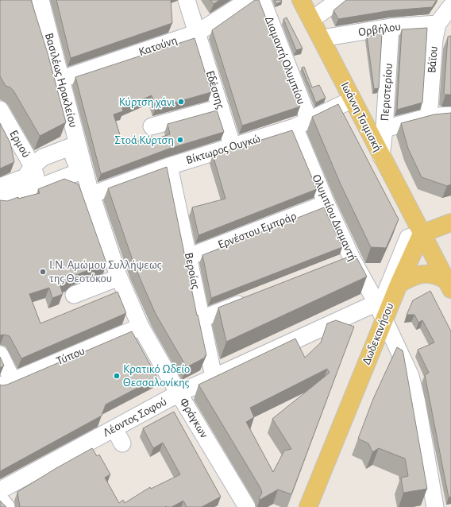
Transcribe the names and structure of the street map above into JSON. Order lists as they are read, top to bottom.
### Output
{
  "streets": {
    "main road": ["Ιωάννη Τσιμισκή", "Δωδεκανήσου"],
    "street": [
      "Ορβήλου",
      "Κατούνη",
      "Βάϊου",
      "Διαμαντή Ολυμπίου",
      "Βασιλέως Ηρακλείου",
      "Εδέσσης",
      "Περιστερίου",
      "Ερμού",
      "Βίκτωρος Ουγκώ",
      "Ολυμπίου Διαμαντή",
      "Ερνέστου Εμπράρ",
      "Βεροίας",
      "Τύπου",
      "Λέοντος Σοφού",
      "Φράγκων"
    ]
  },
  "crossings": [
    ["Ορβήλου", "Βάϊου"],
    ["Ορβήλου", "Περιστερίου"],
    ["Ορβήλου", "Ιωάννη Τσιμισκή"],
    ["Κατούνη", "Βασιλέως Ηρακλείου"],
    ["Κατούνη", "Εδέσσης"],
    ["Διαμαντή Ολυμπίου", "Βίκτωρος Ουγκώ"],
    ["Διαμαντή Ολυμπίου", "Ολυμπίου Διαμαντή"],
    ["Βασιλέως Ηρακλείου", "Φράγκων"],
    ["Εδέσσης", "Βίκτωρος Ουγκώ"],
    ["Περιστερίου", "Ιωάννη Τσιμισκή"],
    ["Ιωάννη Τσιμισκή", "Βίκτωρος Ουγκώ"],
    ["Ιωάννη Τσιμισκή", "Δωδεκανήσου"],
    ["Βίκτωρος Ουγκώ", "Ολυμπίου Διαμαντή"],
    ["Βίκτωρος Ουγκώ", "Βεροίας"],
    ["Βίκτωρος Ουγκώ", "Φράγκων"],
    ["Ολυμπίου Διαμαντή", "Ερνέστου Εμπράρ"],
    ["Ολυμπίου Διαμαντή", "Δωδεκανήσου"],
    ["Ολυμπίου Διαμαντή", "Λέοντος Σοφού"],
    ["Ερνέστου Εμπράρ", "Βεροίας"],
    ["Βεροίας", "Λέοντος Σοφού"],
    ["Δωδεκανήσου", "Λέοντος Σοφού"],
    ["Τύπου", "Φράγκων"],
    ["Λέοντος Σοφού", "Φράγκων"]
  ],
  "places": [
    "Κύρτση χάνι",
    "Στοά Κύρτση",
    "I.N. Αμώμου Συλλήψεως της Θεοτόκου",
    "Κρατικό Ωδείο Θεσσαλονίκης"
  ]
}
